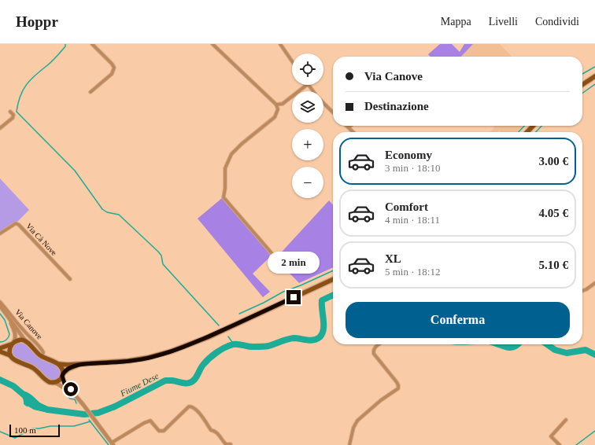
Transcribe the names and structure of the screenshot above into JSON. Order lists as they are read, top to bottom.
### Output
{
  "streets": {
    "street": ["Via Cà Nove", "Via Canove"]
  },
  "water": ["Fiume Dese"],
  "scale_bar": "100 m",
  "page": {
    "header": "Hoppr",
    "nav": ["Mappa", "Livelli", "Condividi"],
    "map_buttons": ["+", "−"],
    "banner": ["Via Canove", "Destinazione"],
    "list": [
      {
        "name": "Economy",
        "note": "3 min · 18:10",
        "value": "3.00 €"
      },
      {
        "name": "Comfort",
        "note": "4 min · 18:11",
        "value": "4.05 €"
      },
      {
        "name": "XL",
        "note": "5 min · 18:12",
        "value": "5.10 €"
      }
    ],
    "bubble": "2 min",
    "buttons": "Conferma",
    "scale": "100 m"
  }
}
